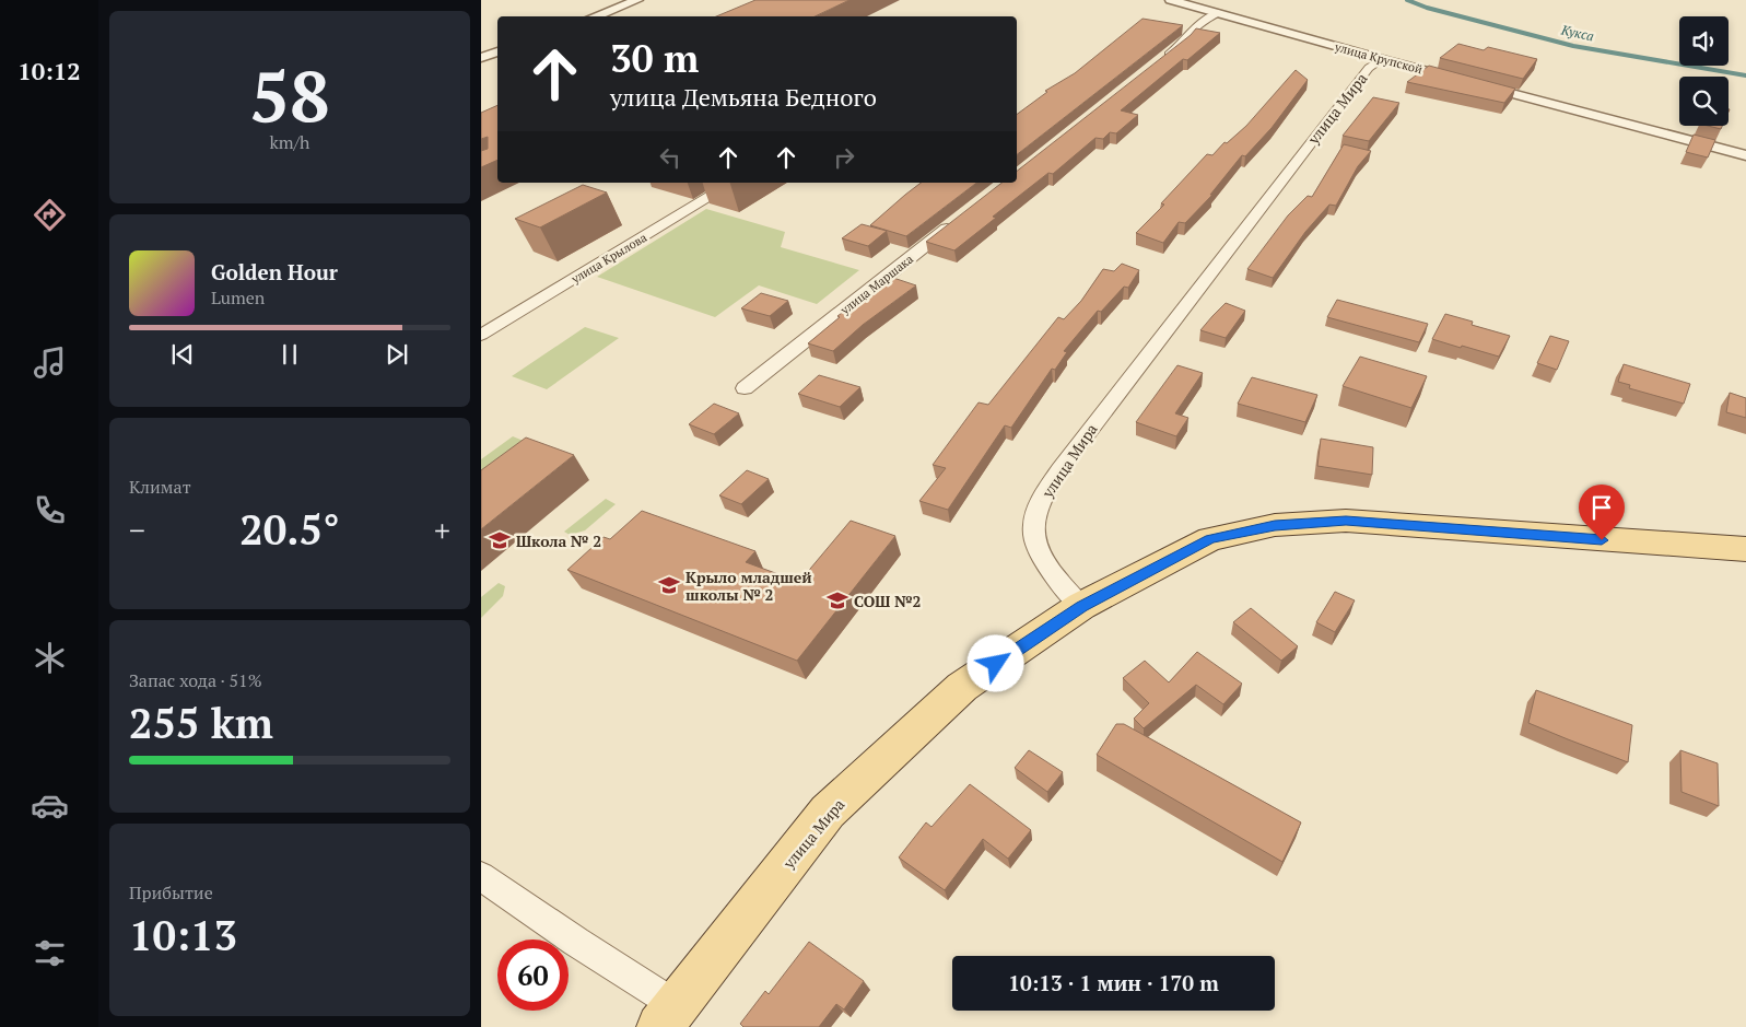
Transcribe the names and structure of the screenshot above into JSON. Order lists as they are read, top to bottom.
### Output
{
  "streets": {
    "main road": ["улица Мира"],
    "street": ["улица Крупской", "улица Крылова", "улица Маршака"]
  },
  "crossings": [
    ["улица Крупской", "улица Мира"]
  ],
  "water": ["Кукса"],
  "places": {
    "school or university": ["Школа № 2", "Крыло младшей школы № 2", "СОШ №2"]
  },
  "page": {
    "tabs": "10:12",
    "tile": [
      ["58", "km/h"],
      "Климат",
      ["Запас хода · 51%", "255 km"],
      ["Прибытие", "10:13"]
    ],
    "turn": ["30 m", "улица Демьяна Бедного"],
    "song": ["Golden Hour", "Lumen"],
    "heat": ["−", "20.5°", "+"],
    "limit": "60",
    "trip": "10:13 · 1 мин · 170 m"
  }
}
